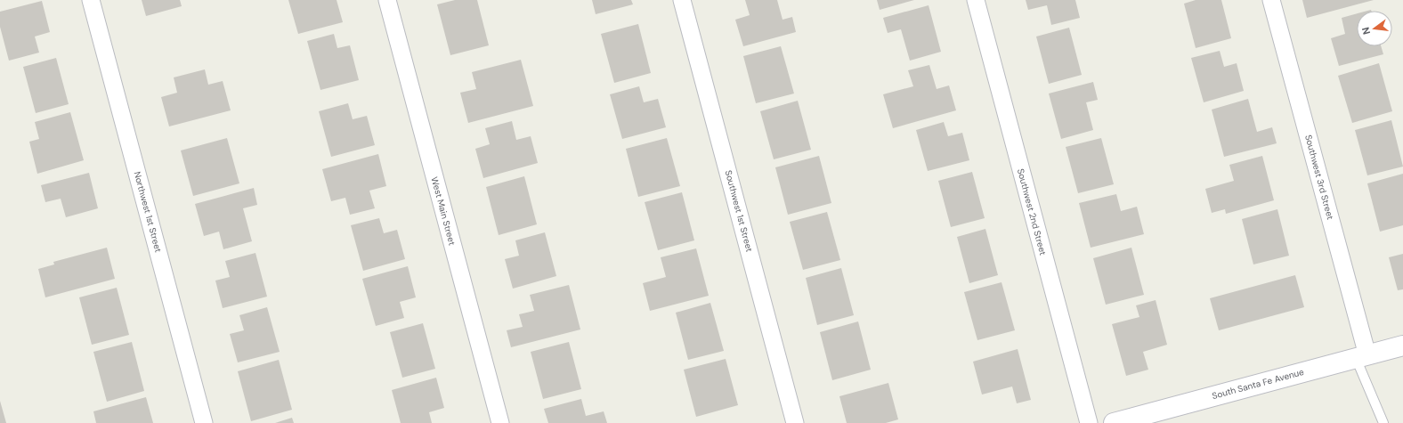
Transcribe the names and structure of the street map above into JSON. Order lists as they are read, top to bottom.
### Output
{
  "streets": {
    "main road": ["South Santa Fe Avenue"],
    "street": [
      "Southwest 3rd Street",
      "West Main Street",
      "Southwest 1st Street",
      "Northwest 1st Street",
      "Southwest 2nd Street"
    ]
  },
  "crossings": [
    ["Southwest 3rd Street", "South Santa Fe Avenue"]
  ],
  "north": "left"
}
